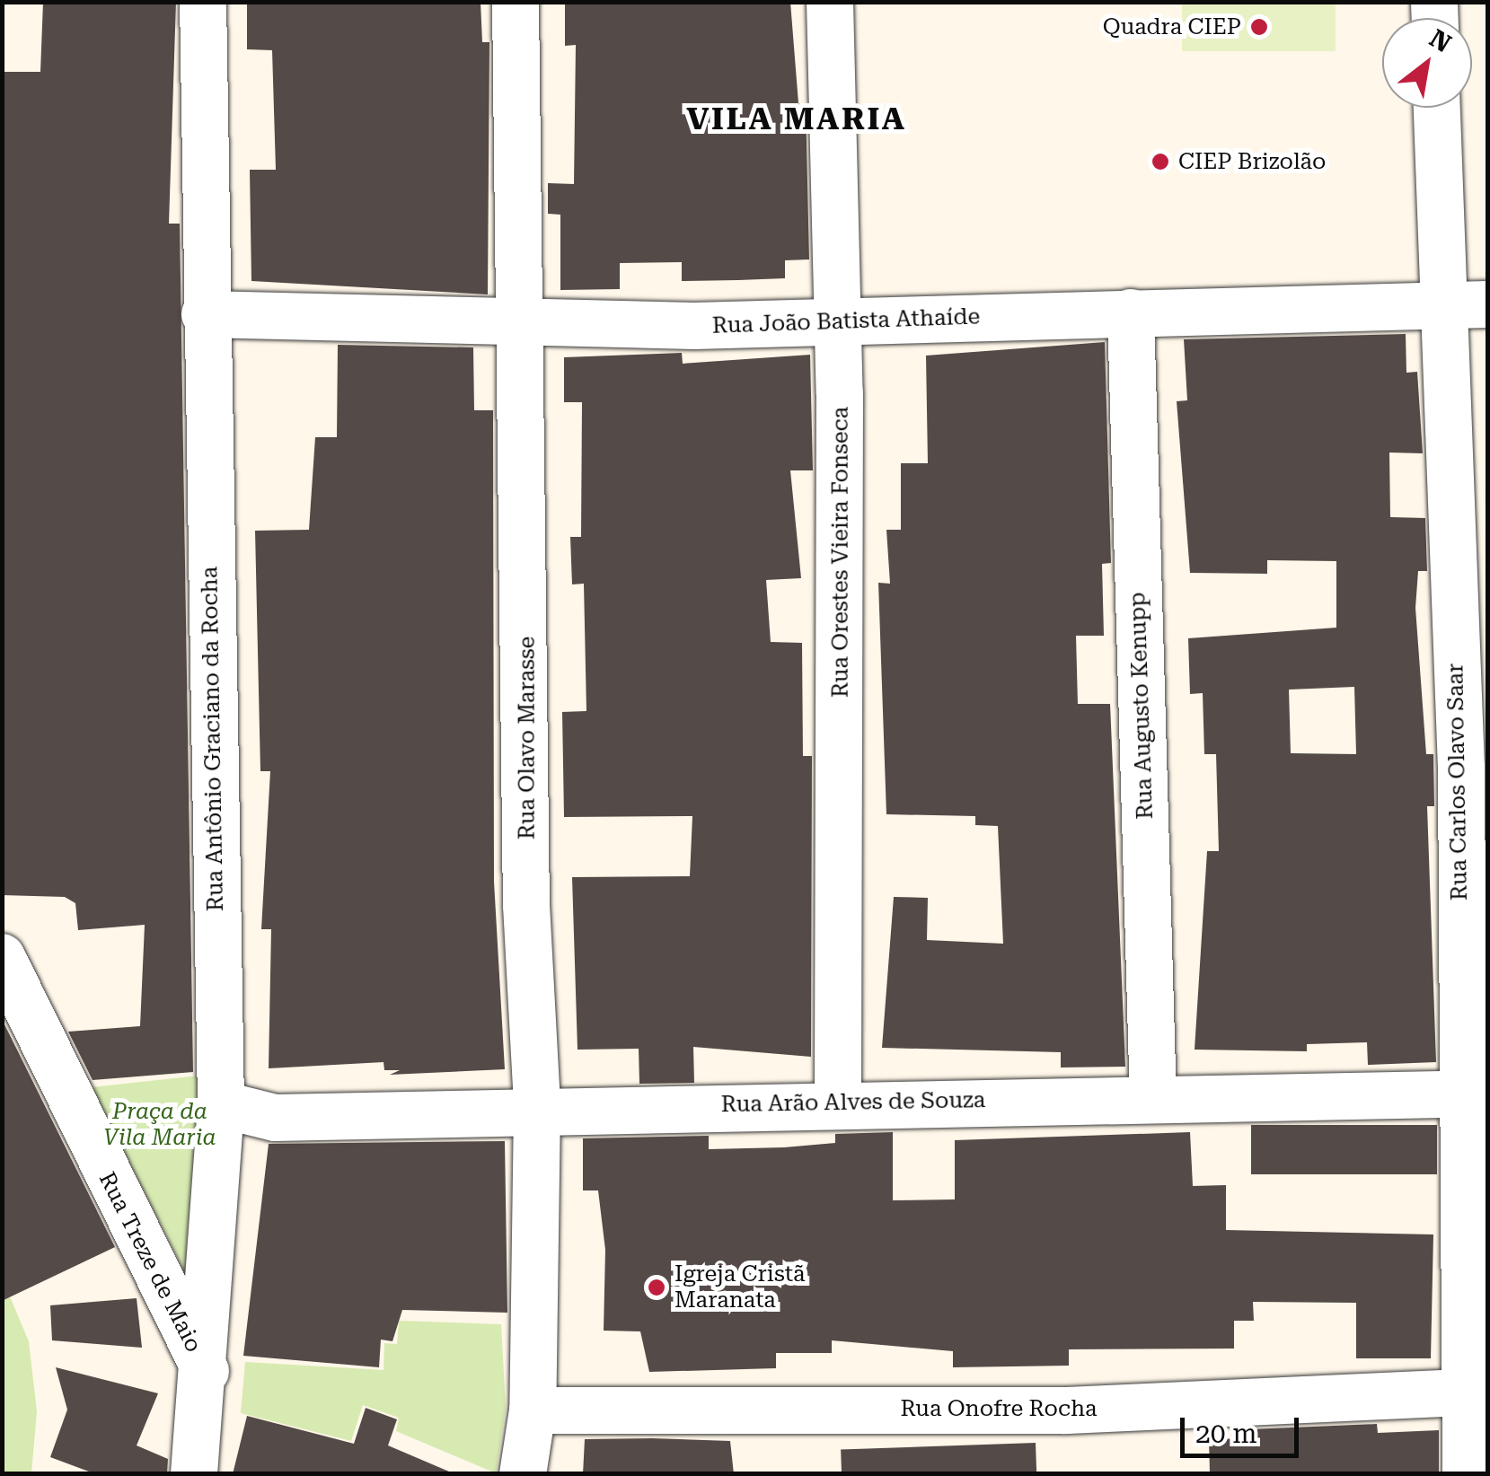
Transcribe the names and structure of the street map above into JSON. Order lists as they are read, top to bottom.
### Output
{
  "streets": {
    "street": [
      "Rua João Batista Athaíde",
      "Rua Orestes Vieira Fonseca",
      "Rua Augusto Kenupp",
      "Rua Olavo Marasse",
      "Rua Antônio Graciano da Rocha",
      "Rua Carlos Olavo Saar",
      "Rua Arão Alves de Souza",
      "Rua Treze de Maio",
      "Rua Onofre Rocha"
    ]
  },
  "crossings": [
    ["Rua João Batista Athaíde", "Rua Orestes Vieira Fonseca"],
    ["Rua João Batista Athaíde", "Rua Augusto Kenupp"],
    ["Rua João Batista Athaíde", "Rua Olavo Marasse"],
    ["Rua João Batista Athaíde", "Rua Antônio Graciano da Rocha"],
    ["Rua João Batista Athaíde", "Rua Carlos Olavo Saar"],
    ["Rua Orestes Vieira Fonseca", "Rua Arão Alves de Souza"],
    ["Rua Augusto Kenupp", "Rua Arão Alves de Souza"],
    ["Rua Olavo Marasse", "Rua Arão Alves de Souza"],
    ["Rua Olavo Marasse", "Rua Onofre Rocha"],
    ["Rua Antônio Graciano da Rocha", "Rua Arão Alves de Souza"],
    ["Rua Antônio Graciano da Rocha", "Rua Treze de Maio"],
    ["Rua Carlos Olavo Saar", "Rua Arão Alves de Souza"],
    ["Rua Carlos Olavo Saar", "Rua Onofre Rocha"]
  ],
  "districts": ["VILA MARIA"],
  "parks": ["Praça da Vila Maria"],
  "places": ["Quadra CIEP", "CIEP Brizolão", "Igreja Cristã Maranata"],
  "scale_bar": "20 m",
  "north": "top right"
}
